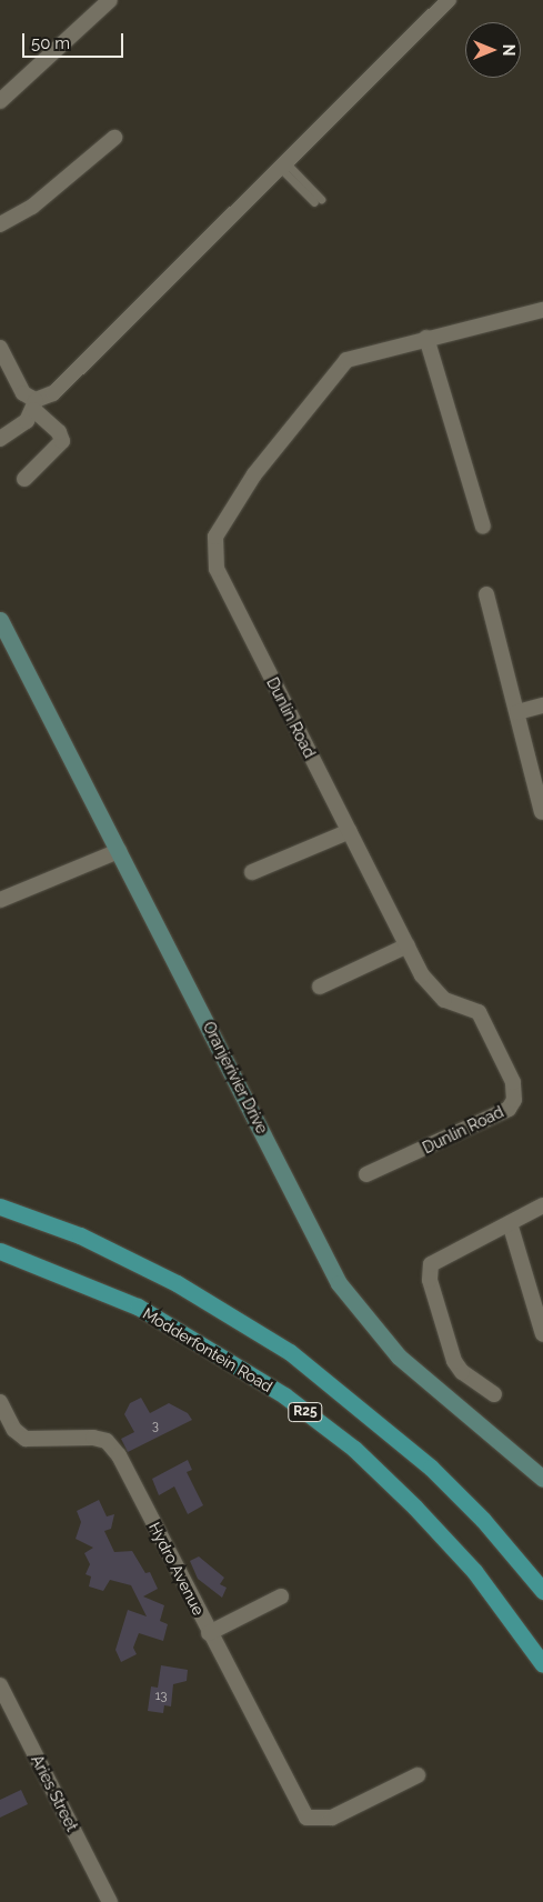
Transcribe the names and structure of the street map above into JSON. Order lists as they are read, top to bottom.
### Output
{
  "streets": {
    "main road": ["Modderfontein Road", "R25"],
    "street": [
      "Dunlin Road",
      "Oranjerivier Drive",
      "Hydro Avenue",
      "Aries Street"
    ]
  },
  "house_numbers": ["3", "13"],
  "scale_bar": "50 m",
  "north": "right"
}
